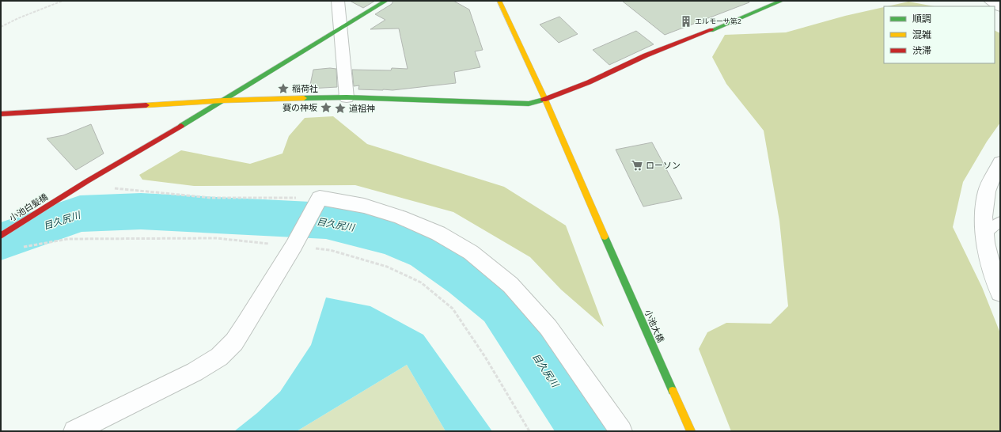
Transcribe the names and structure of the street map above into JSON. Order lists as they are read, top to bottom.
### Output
{
  "streets": {
    "street": ["小池白髪橋", "小池大橋"]
  },
  "water": ["目久尻川"],
  "places": {
    "building": ["エルモーサ第2"],
    "place": ["稲荷社", "賽の神坂", "道祖神"],
    "supermarket": ["ローソン"]
  },
  "legend": ["順調", "混雑", "渋滞"]
}
